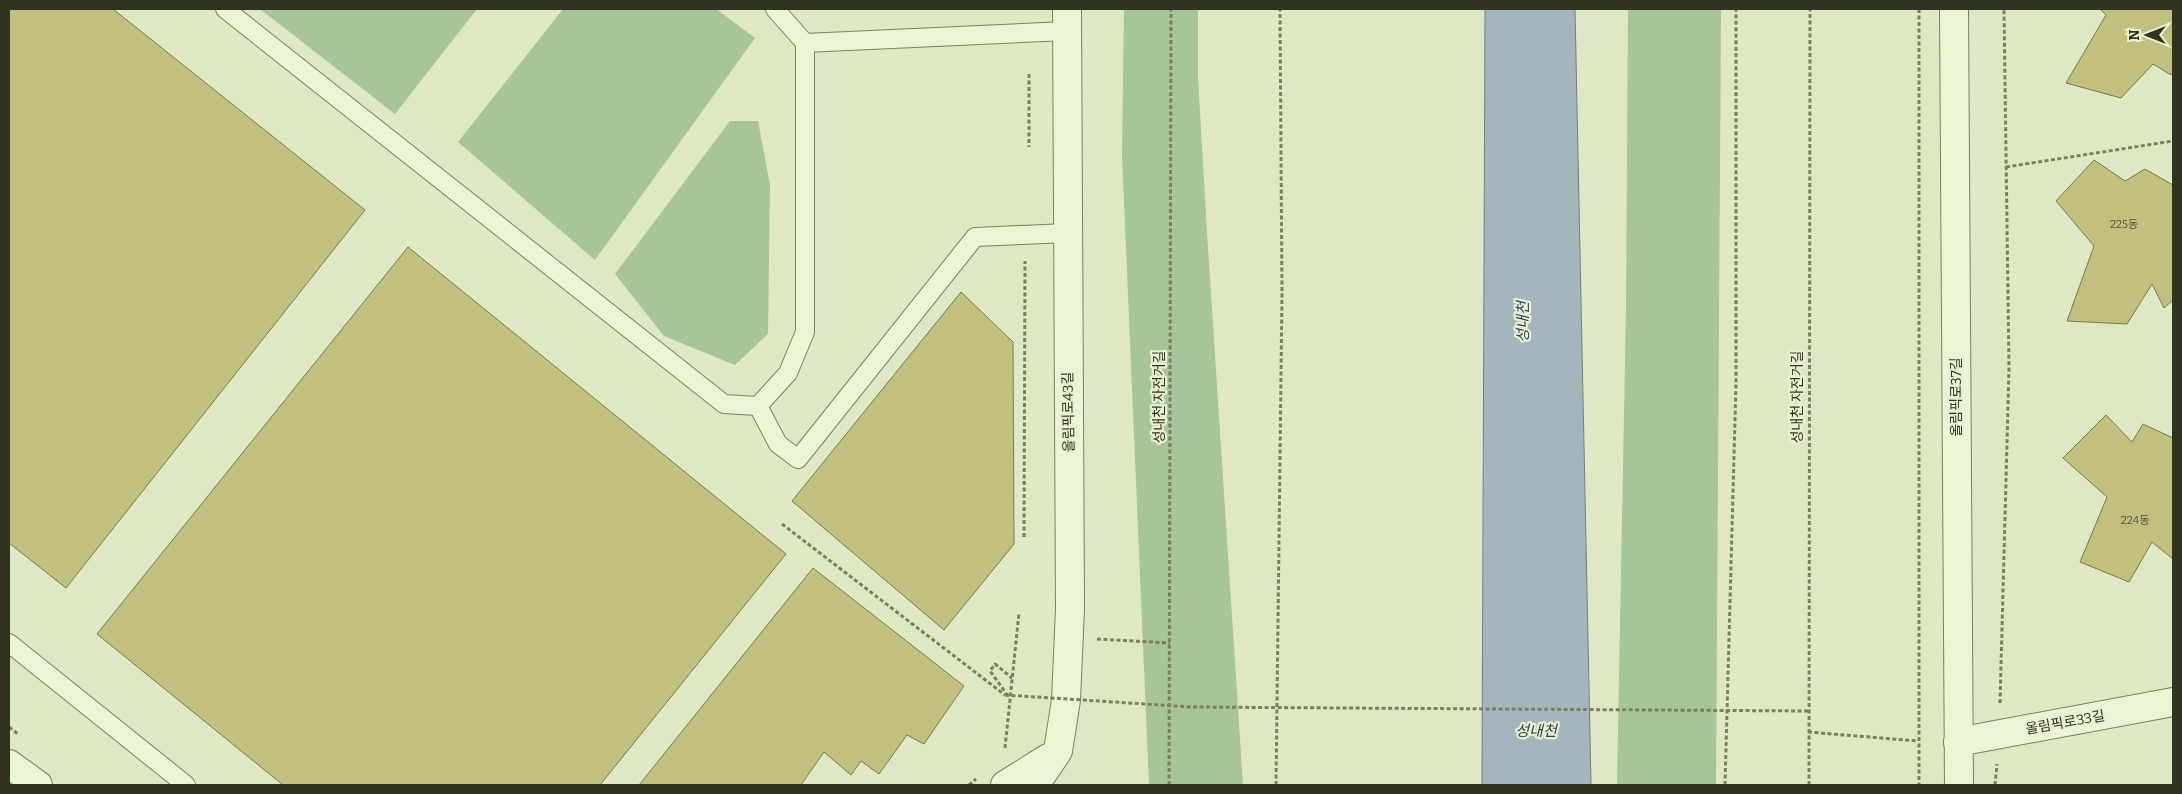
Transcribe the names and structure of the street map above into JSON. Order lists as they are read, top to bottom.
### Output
{
  "streets": {
    "street": ["올림픽로37길", "올림픽로43길", "올림픽로33길"],
    "path": ["성내천 자전거길"]
  },
  "crossings": [
    ["올림픽로37길", "올림픽로33길"]
  ],
  "water": ["성내천"],
  "house_numbers": ["225동", "224동"],
  "north": "left"
}
